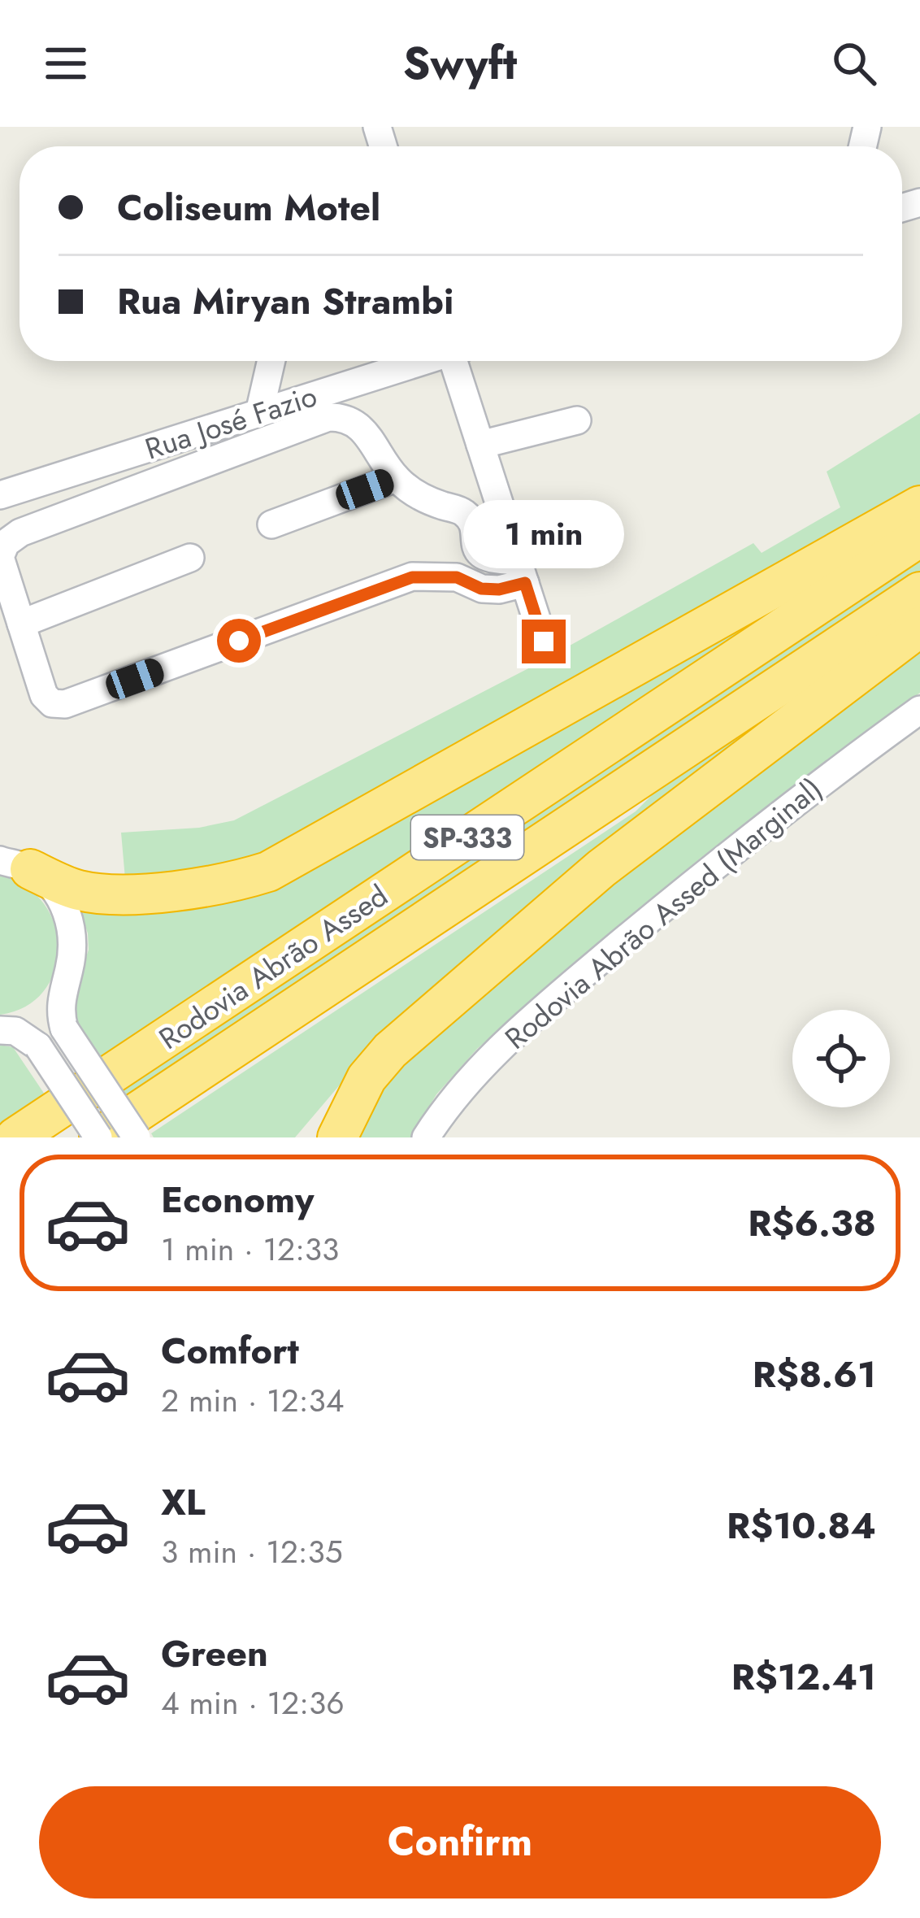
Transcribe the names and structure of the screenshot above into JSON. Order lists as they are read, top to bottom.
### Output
{
  "streets": {
    "highway": ["SP-333", "Rodovia Abrão Assed"],
    "street": ["Rua José Fazio", "Rodovia Abrão Assed (Marginal)"]
  },
  "page": {
    "header": "Swyft",
    "banner": ["Coliseum Motel", "Rua Miryan Strambi"],
    "bubble": "1 min",
    "list": [
      {
        "name": "Economy",
        "note": "1 min · 12:33",
        "value": "R$6.38"
      },
      {
        "name": "Comfort",
        "note": "2 min · 12:34",
        "value": "R$8.61"
      },
      {
        "name": "XL",
        "note": "3 min · 12:35",
        "value": "R$10.84"
      },
      {
        "name": "Green",
        "note": "4 min · 12:36",
        "value": "R$12.41"
      }
    ],
    "buttons": "Confirm"
  }
}
